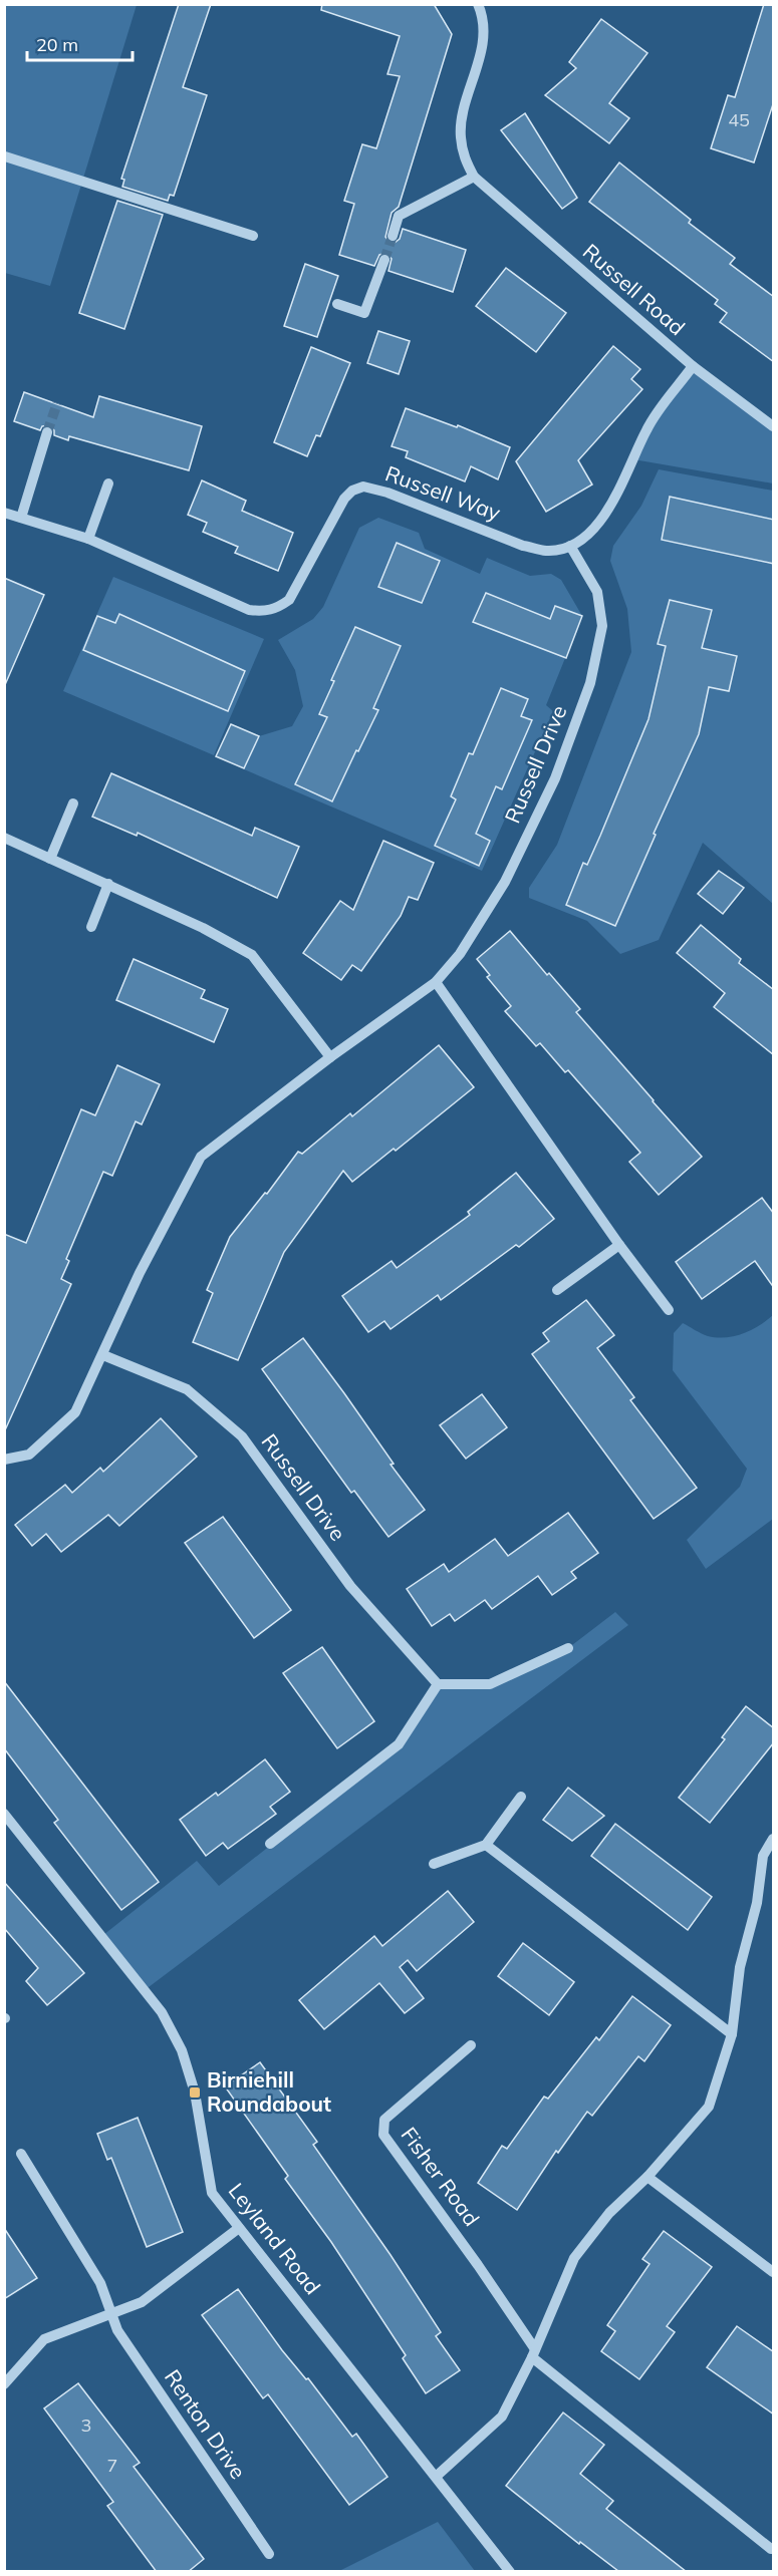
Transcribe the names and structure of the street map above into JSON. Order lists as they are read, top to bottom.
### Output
{
  "streets": {
    "street": [
      "Russell Road",
      "Russell Way",
      "Russell Drive",
      "Fisher Road",
      "Leyland Road",
      "Renton Drive"
    ]
  },
  "crossings": [
    ["Russell Road", "Russell Way"],
    ["Russell Way", "Russell Drive"]
  ],
  "places": {
    "transit": ["Birniehill Roundabout"]
  },
  "house_numbers": ["45", "3", "7"],
  "scale_bar": "20 m"
}
